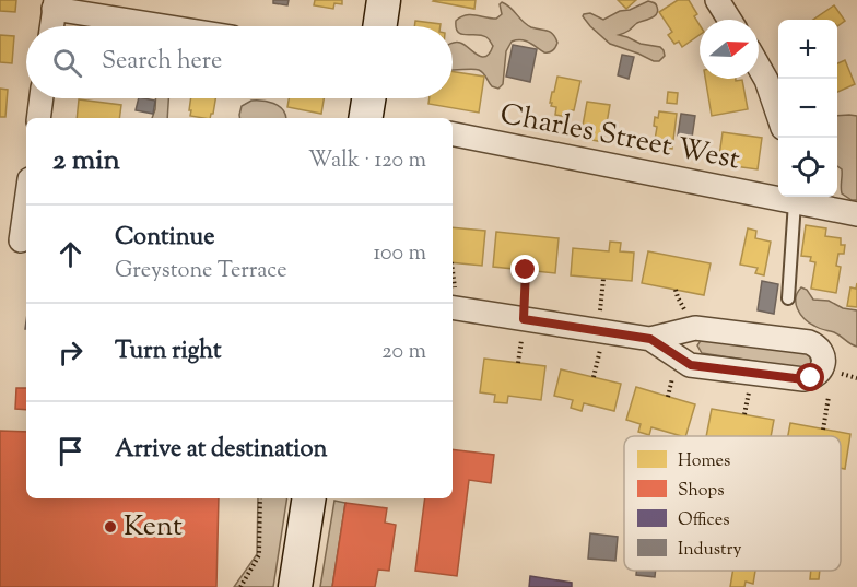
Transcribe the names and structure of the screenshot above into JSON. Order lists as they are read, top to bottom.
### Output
{
  "streets": {
    "street": ["Charles Street West"]
  },
  "places": ["Kent"],
  "legend": [
    "Homes",
    "Shops",
    "Offices",
    "Industry"
  ],
  "north": "right",
  "page": {
    "map_buttons": ["+", "−"],
    "search": "Search here",
    "heading": ["2 min", "Walk · 120 m"],
    "list": [
      ["Continue", "Greystone Terrace", "100 m"],
      ["Turn right", "20 m"],
      "Arrive at destination"
    ]
  }
}
